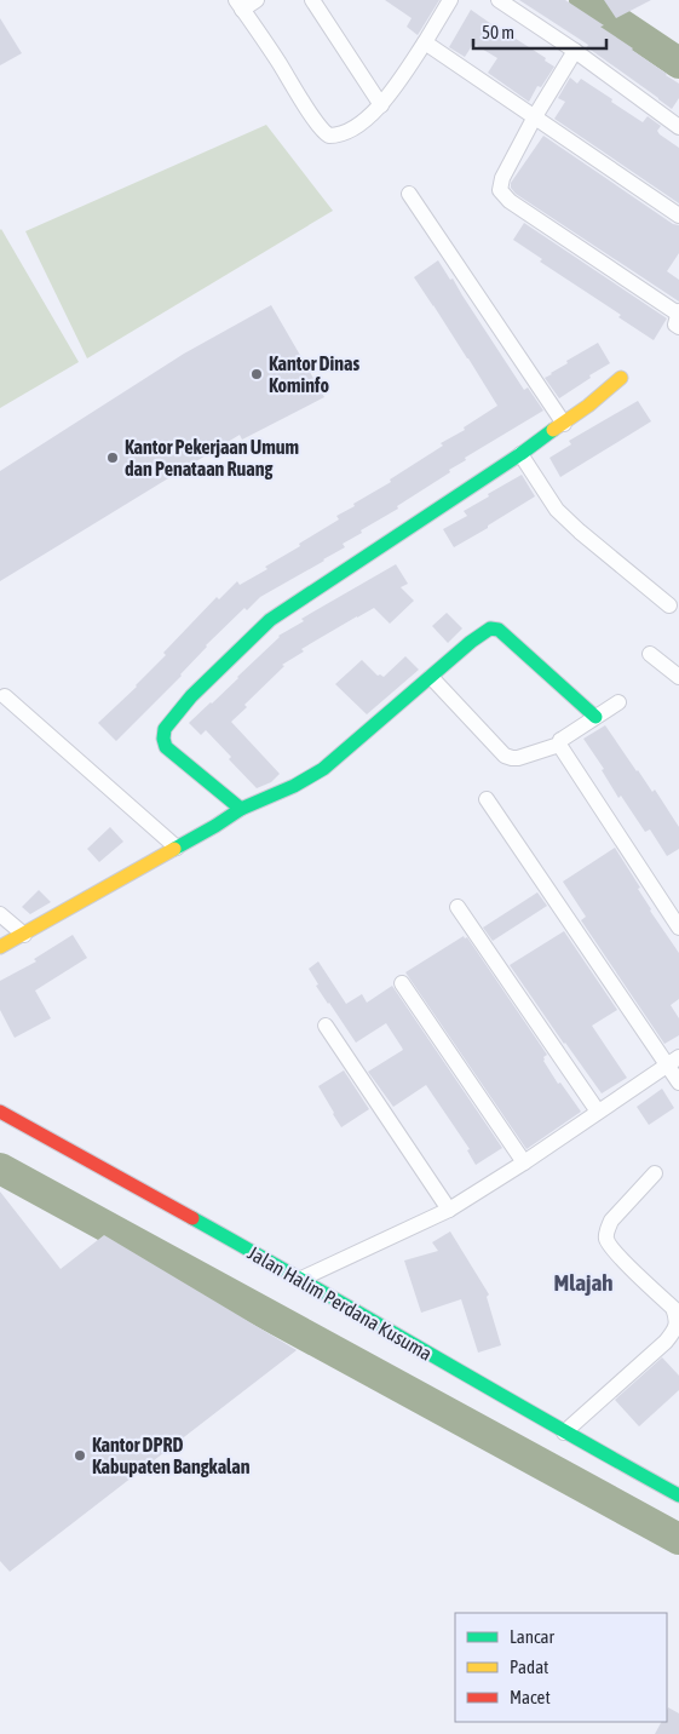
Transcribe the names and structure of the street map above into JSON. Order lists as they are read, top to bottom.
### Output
{
  "streets": {
    "main road": ["Jalan Halim Perdana Kusuma"]
  },
  "districts": ["Mlajah"],
  "places": ["Kantor Dinas Kominfo", "Kantor Pekerjaan Umum dan Penataan Ruang", "Kantor DPRD Kabupaten Bangkalan"],
  "legend": ["Lancar", "Padat", "Macet"],
  "scale_bar": "50 m"
}
